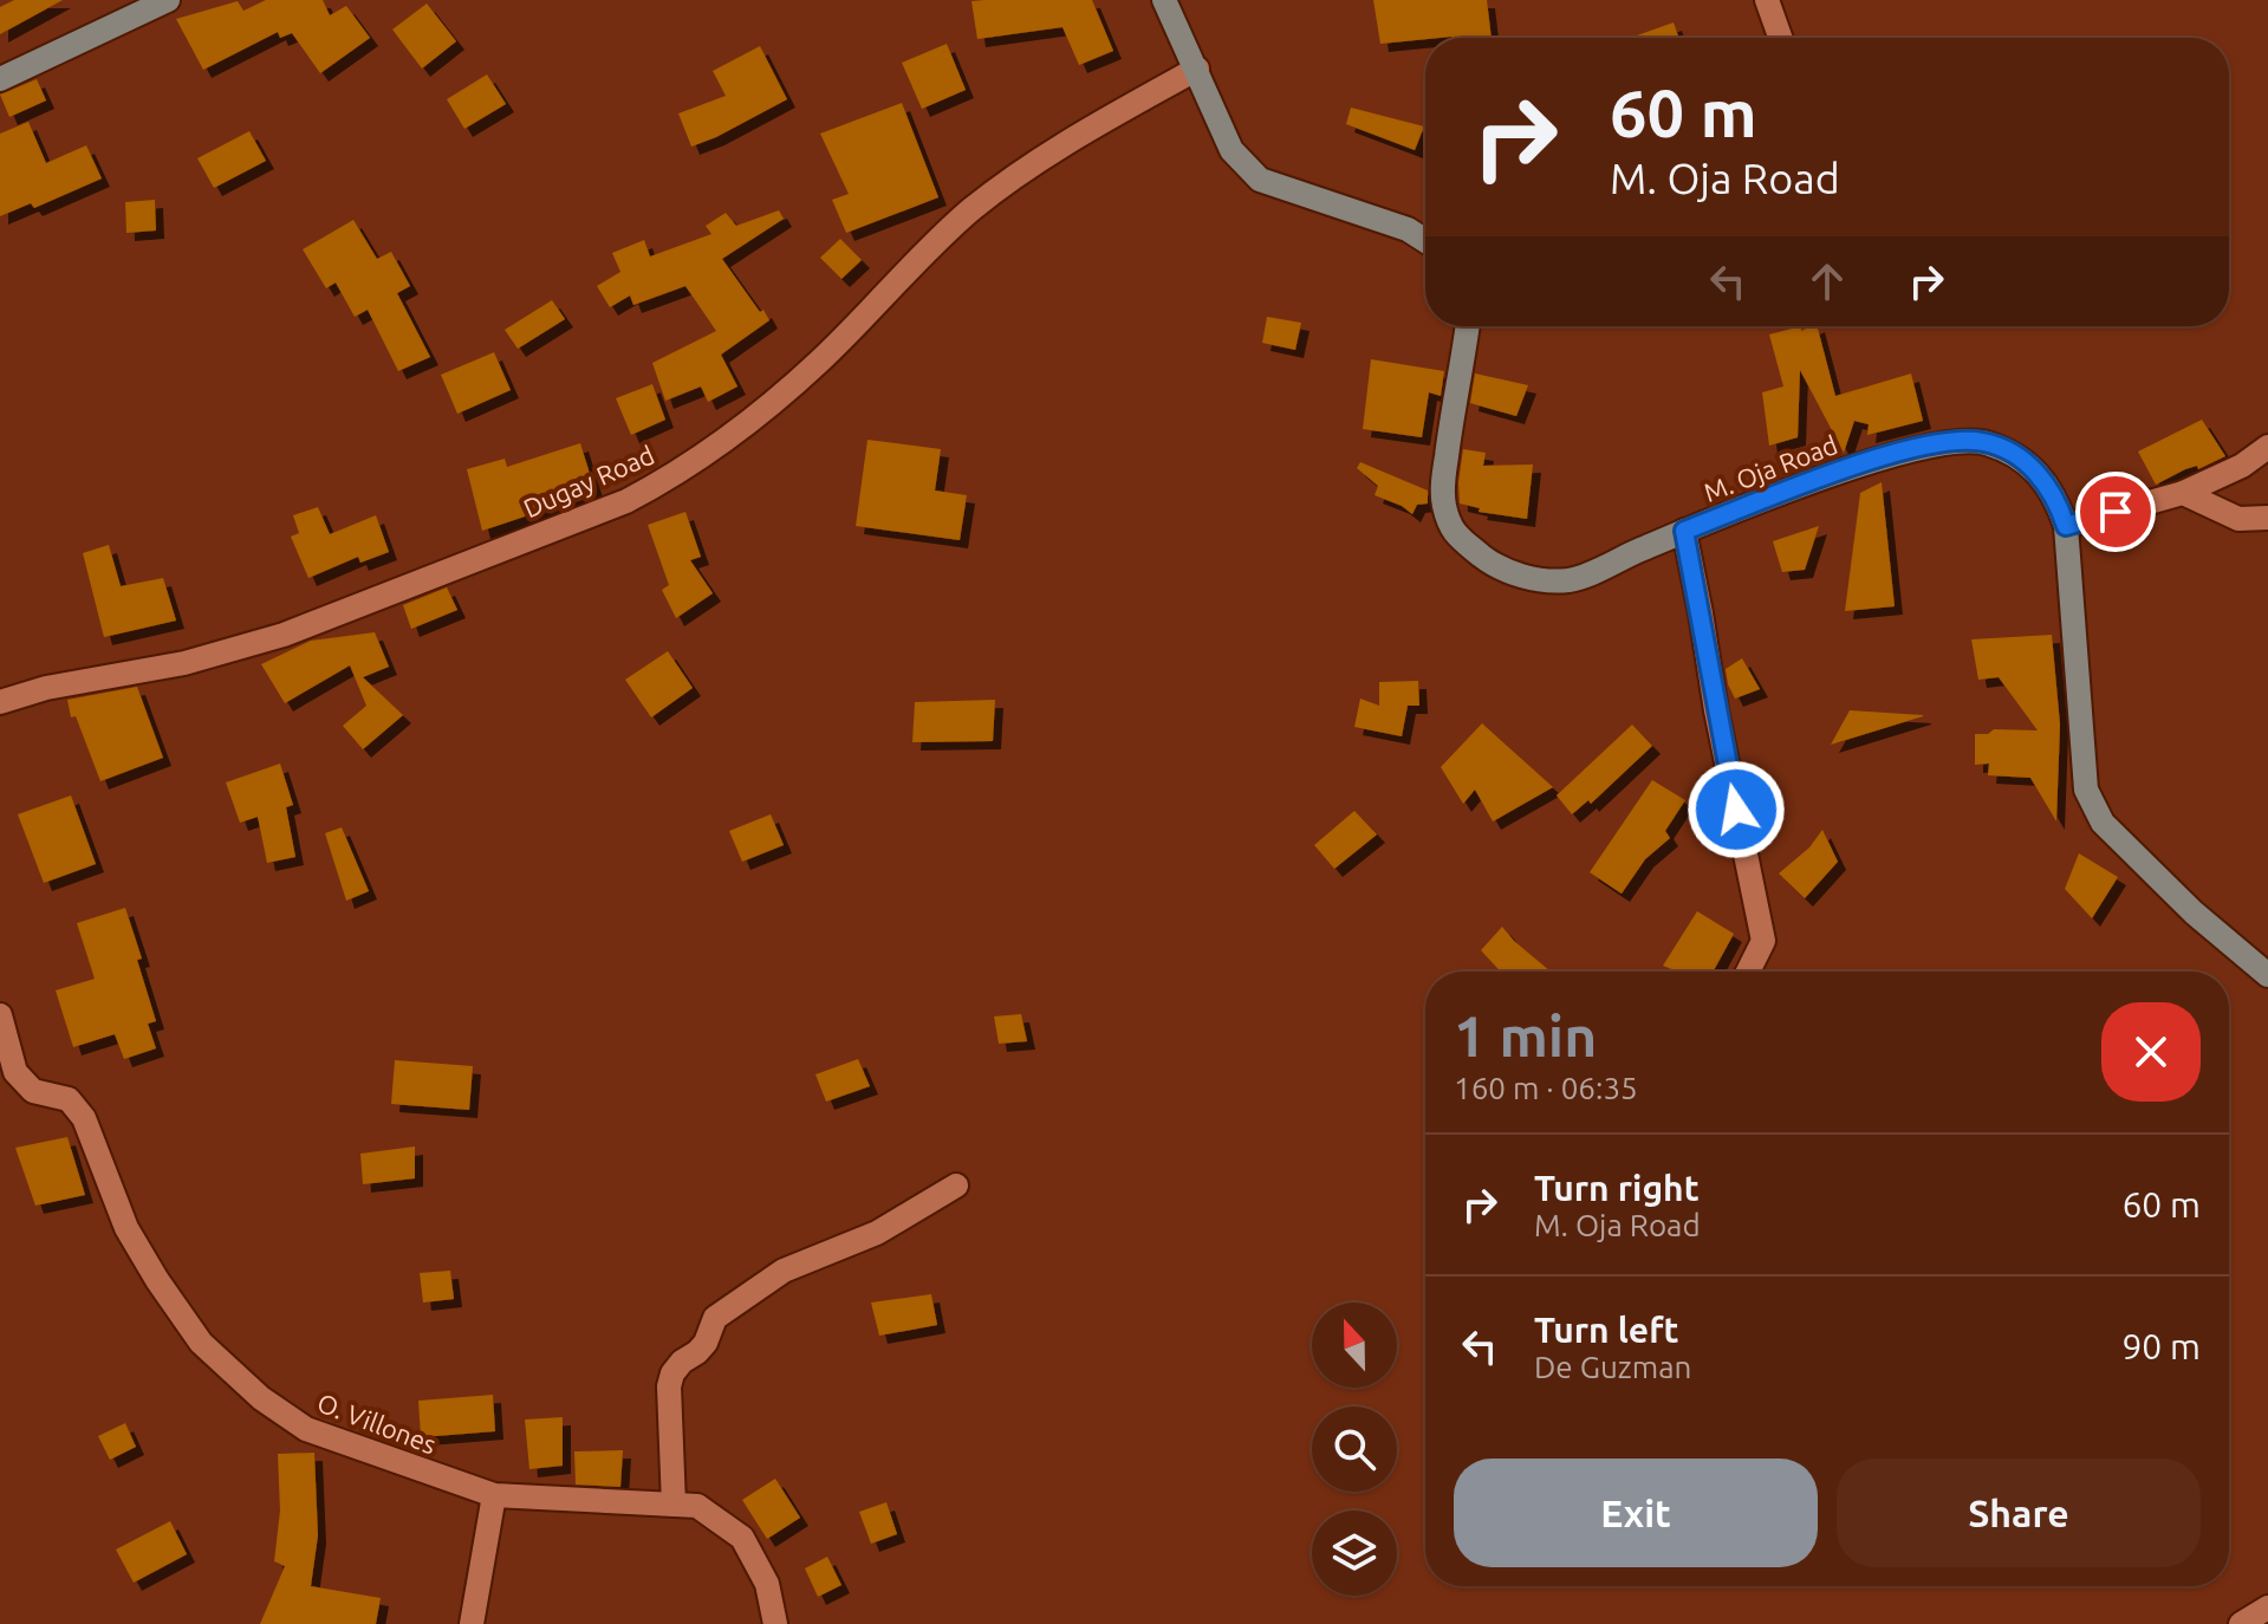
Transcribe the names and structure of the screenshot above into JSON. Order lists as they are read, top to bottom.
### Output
{
  "streets": {
    "street": ["M. Oja Road", "Dugay Road", "O. Villones"]
  },
  "north": "top",
  "page": {
    "turn": ["60 m", "M. Oja Road"],
    "heading": ["1 min", "160 m · 06:35"],
    "list": [
      {
        "name": "Turn right",
        "note": "M. Oja Road",
        "value": "60 m"
      },
      {
        "name": "Turn left",
        "note": "De Guzman",
        "value": "90 m"
      }
    ],
    "buttons": ["Exit", "Share"]
  }
}
